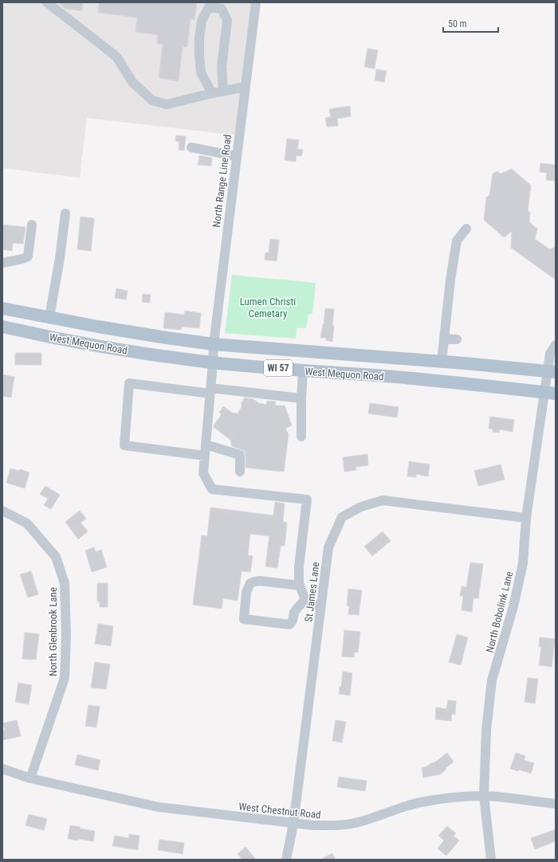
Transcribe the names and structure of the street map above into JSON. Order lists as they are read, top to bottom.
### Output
{
  "streets": {
    "main road": ["West Mequon Road", "WI 57"],
    "street": [
      "North Range Line Road",
      "St James Lane",
      "North Bobolink Lane",
      "North Glenbrook Lane",
      "West Chestnut Road"
    ]
  },
  "crossings": [
    ["North Range Line Road", "West Mequon Road"],
    ["West Mequon Road", "North Bobolink Lane"],
    ["St James Lane", "North Bobolink Lane"],
    ["St James Lane", "West Chestnut Road"],
    ["North Bobolink Lane", "West Chestnut Road"],
    ["North Glenbrook Lane", "West Chestnut Road"]
  ],
  "parks": ["Lumen Christi Cemetary"],
  "scale_bar": "50 m"
}
